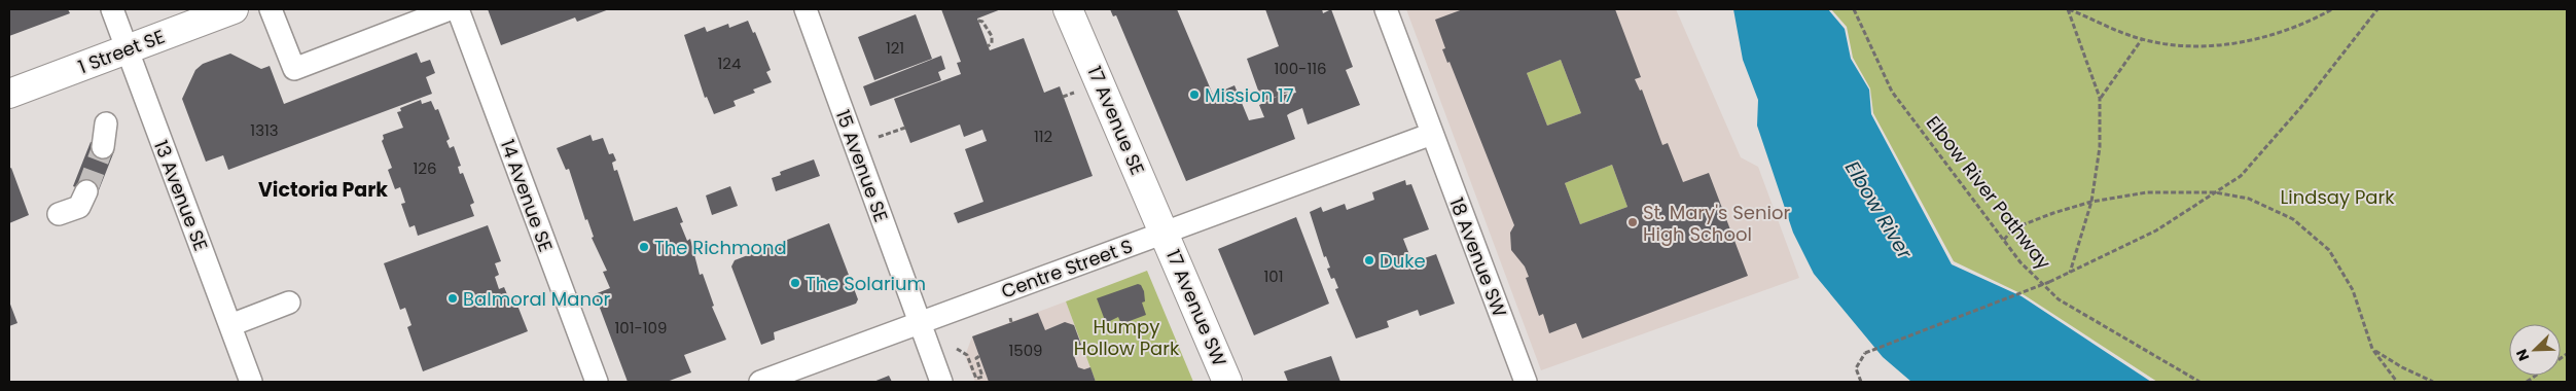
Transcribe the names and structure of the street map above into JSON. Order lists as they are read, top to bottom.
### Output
{
  "streets": {
    "main road": ["1 Street SE", "17 Avenue SE", "17 Avenue SW"],
    "street": [
      "15 Avenue SE",
      "13 Avenue SE",
      "14 Avenue SE",
      "18 Avenue SW",
      "Centre Street S"
    ],
    "path": ["Elbow River Pathway"]
  },
  "crossings": [
    ["1 Street SE", "13 Avenue SE"],
    ["17 Avenue SE", "Centre Street S"],
    ["17 Avenue SE", "17 Avenue SW"],
    ["15 Avenue SE", "Centre Street S"],
    ["18 Avenue SW", "Centre Street S"],
    ["Centre Street S", "17 Avenue SW"]
  ],
  "districts": ["Victoria Park"],
  "water": ["Elbow River"],
  "parks": ["Lindsay Park", "Humpy Hollow Park"],
  "places": [
    "Mission 17",
    "St. Mary's Senior High School",
    "The Richmond",
    "Duke",
    "The Solarium",
    "Balmoral Manor"
  ],
  "house_numbers": [
    "121",
    "124",
    "100-116",
    "1313",
    "112",
    "126",
    "101",
    "101-109",
    "1509"
  ],
  "north": "bottom left"
}
